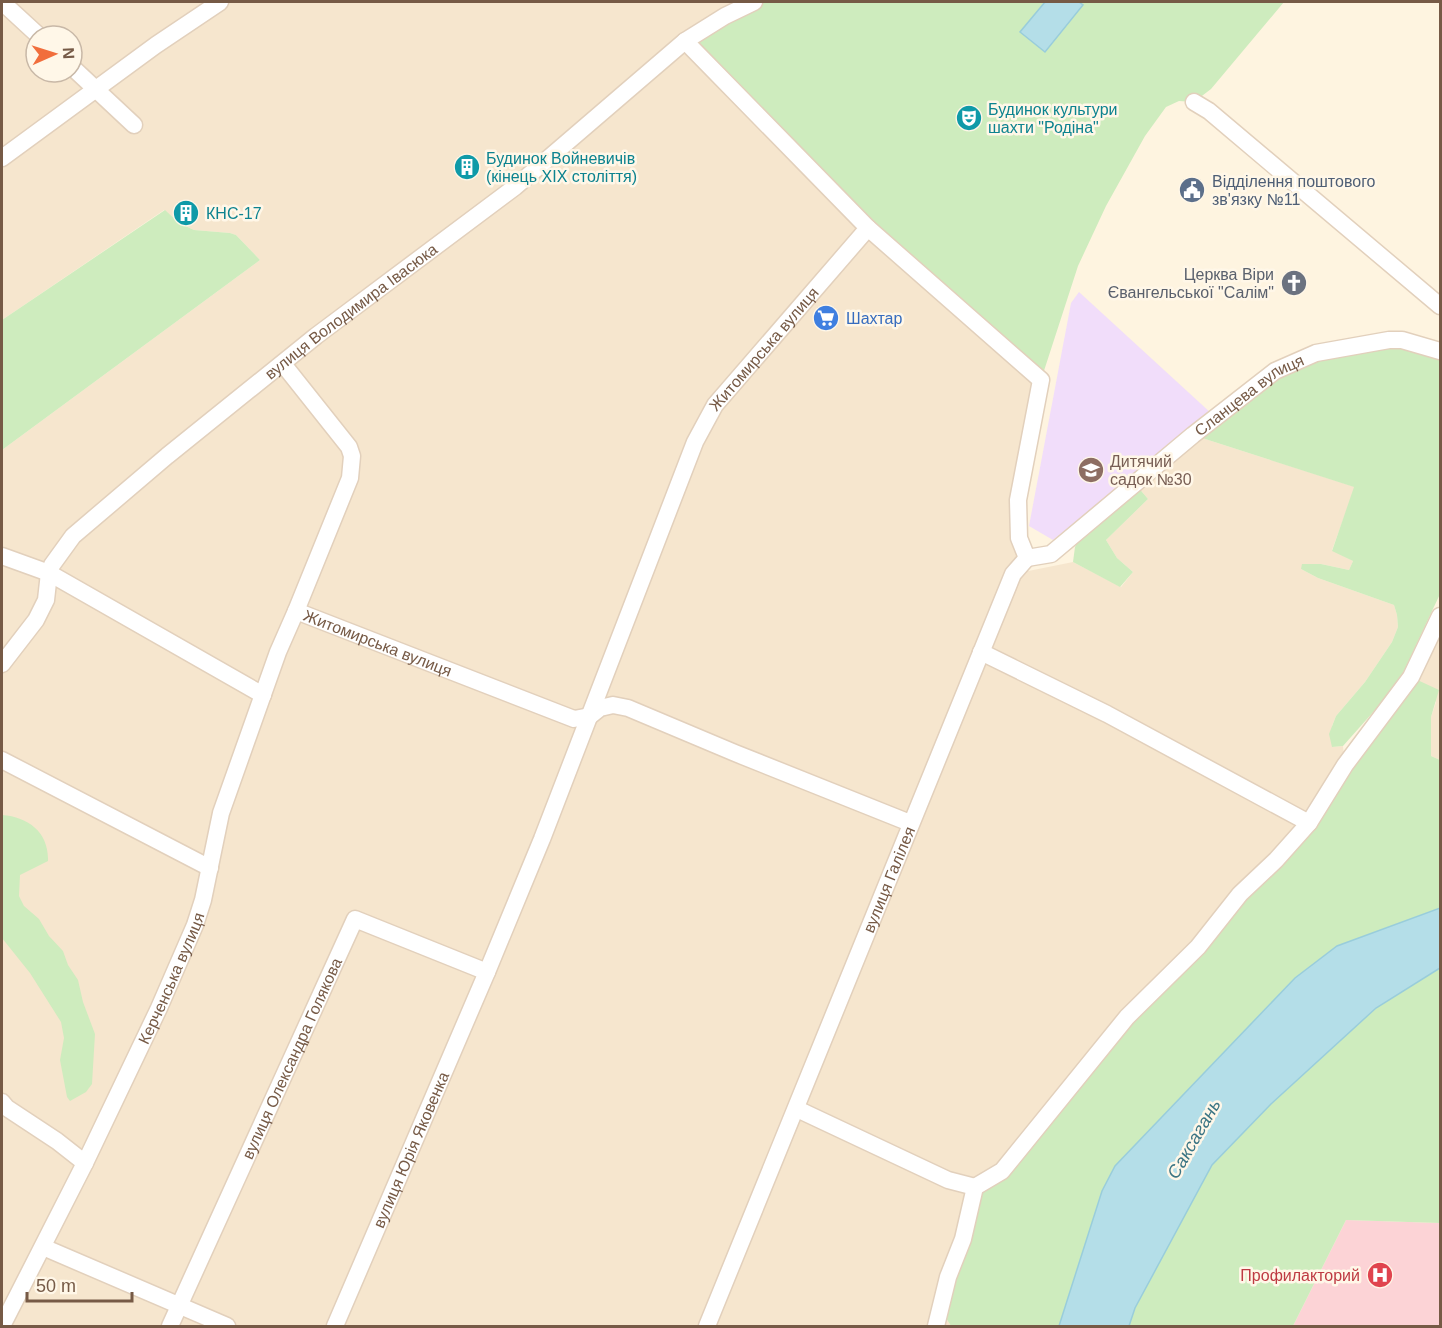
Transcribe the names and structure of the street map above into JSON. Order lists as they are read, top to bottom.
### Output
{
  "streets": {
    "street": [
      "вулиця Володимира Івасюка",
      "Житомирська вулиця",
      "Сланцева вулиця",
      "вулиця Галілея",
      "Керченська вулиця",
      "вулиця Олександра Голякова",
      "вулиця Юрія Яковенка"
    ]
  },
  "crossings": [
    ["вулиця Володимира Івасюка", "Житомирська вулиця"],
    ["Житомирська вулиця", "вулиця Галілея"],
    ["Житомирська вулиця", "Керченська вулиця"],
    ["Житомирська вулиця", "вулиця Олександра Голякова"],
    ["Житомирська вулиця", "вулиця Юрія Яковенка"],
    ["Сланцева вулиця", "вулиця Галілея"],
    ["вулиця Олександра Голякова", "вулиця Юрія Яковенка"]
  ],
  "water": ["Саксагань"],
  "places": {
    "theatre": ["Будинок культури шахти \"Родіна\""],
    "building": ["Будинок Войневичів (кінець ХІХ століття)", "КНС-17"],
    "public building": ["Відділення поштового зв'язку №11"],
    "church": ["Церква Віри Євангельської \"Салім\""],
    "supermarket": ["Шахтар"],
    "school or university": ["Дитячий садок №30"],
    "hospital": ["Профилакторий"]
  },
  "scale_bar": "50 m",
  "north": "right"
}
